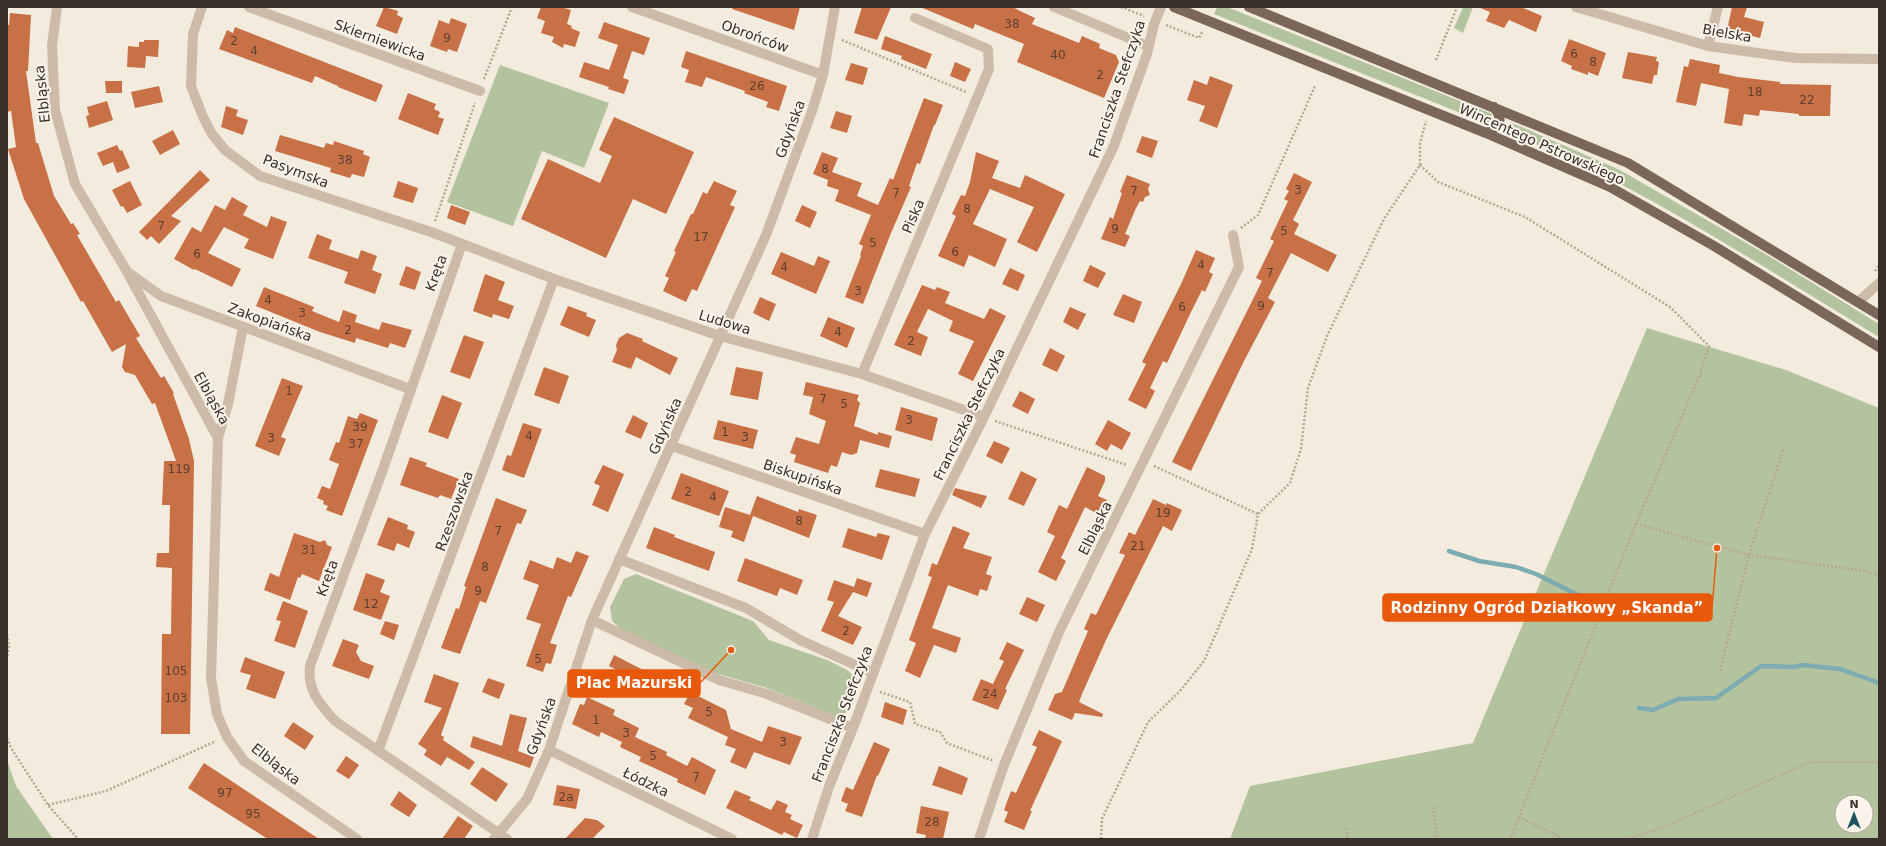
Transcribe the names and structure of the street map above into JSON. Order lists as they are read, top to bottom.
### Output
{
  "streets": {
    "main road": ["Wincentego Pstrowskiego"],
    "street": [
      "Bielska",
      "Obrońców",
      "Skierniewicka",
      "Franciszka Stefczyka",
      "Elbląska",
      "Gdyńska",
      "Pasymska",
      "Piska",
      "Kręta",
      "Zakopiańska",
      "Ludowa",
      "Biskupińska",
      "Rzeszowska",
      "Łódzka"
    ]
  },
  "crossings": [
    ["Obrońców", "Gdyńska"],
    ["Franciszka Stefczyka", "Ludowa"],
    ["Franciszka Stefczyka", "Biskupińska"],
    ["Elbląska", "Zakopiańska"],
    ["Gdyńska", "Kręta"],
    ["Gdyńska", "Ludowa"],
    ["Gdyńska", "Biskupińska"],
    ["Gdyńska", "Łódzka"],
    ["Pasymska", "Kręta"],
    ["Pasymska", "Ludowa"],
    ["Piska", "Ludowa"],
    ["Kręta", "Zakopiańska"],
    ["Kręta", "Ludowa"],
    ["Kręta", "Rzeszowska"],
    ["Ludowa", "Rzeszowska"]
  ],
  "places": ["Rodzinny Ogród Działkowy „Skanda”", "Plac Mazurski"],
  "house_numbers": [
    "38",
    "9",
    "2",
    "4",
    "6",
    "40",
    "8",
    "2",
    "26",
    "18",
    "22",
    "38",
    "8",
    "3",
    "7",
    "7",
    "8",
    "7",
    "9",
    "5",
    "17",
    "5",
    "6",
    "6",
    "4",
    "4",
    "7",
    "3",
    "4",
    "9",
    "6",
    "3",
    "2",
    "4",
    "2",
    "1",
    "7",
    "5",
    "3",
    "39",
    "1",
    "4",
    "3",
    "3",
    "37",
    "119",
    "2",
    "4",
    "19",
    "8",
    "7",
    "21",
    "31",
    "8",
    "9",
    "12",
    "2",
    "5",
    "105",
    "24",
    "103",
    "5",
    "1",
    "3",
    "3",
    "5",
    "7",
    "97",
    "2a",
    "95",
    "28"
  ],
  "north": "top"
}
